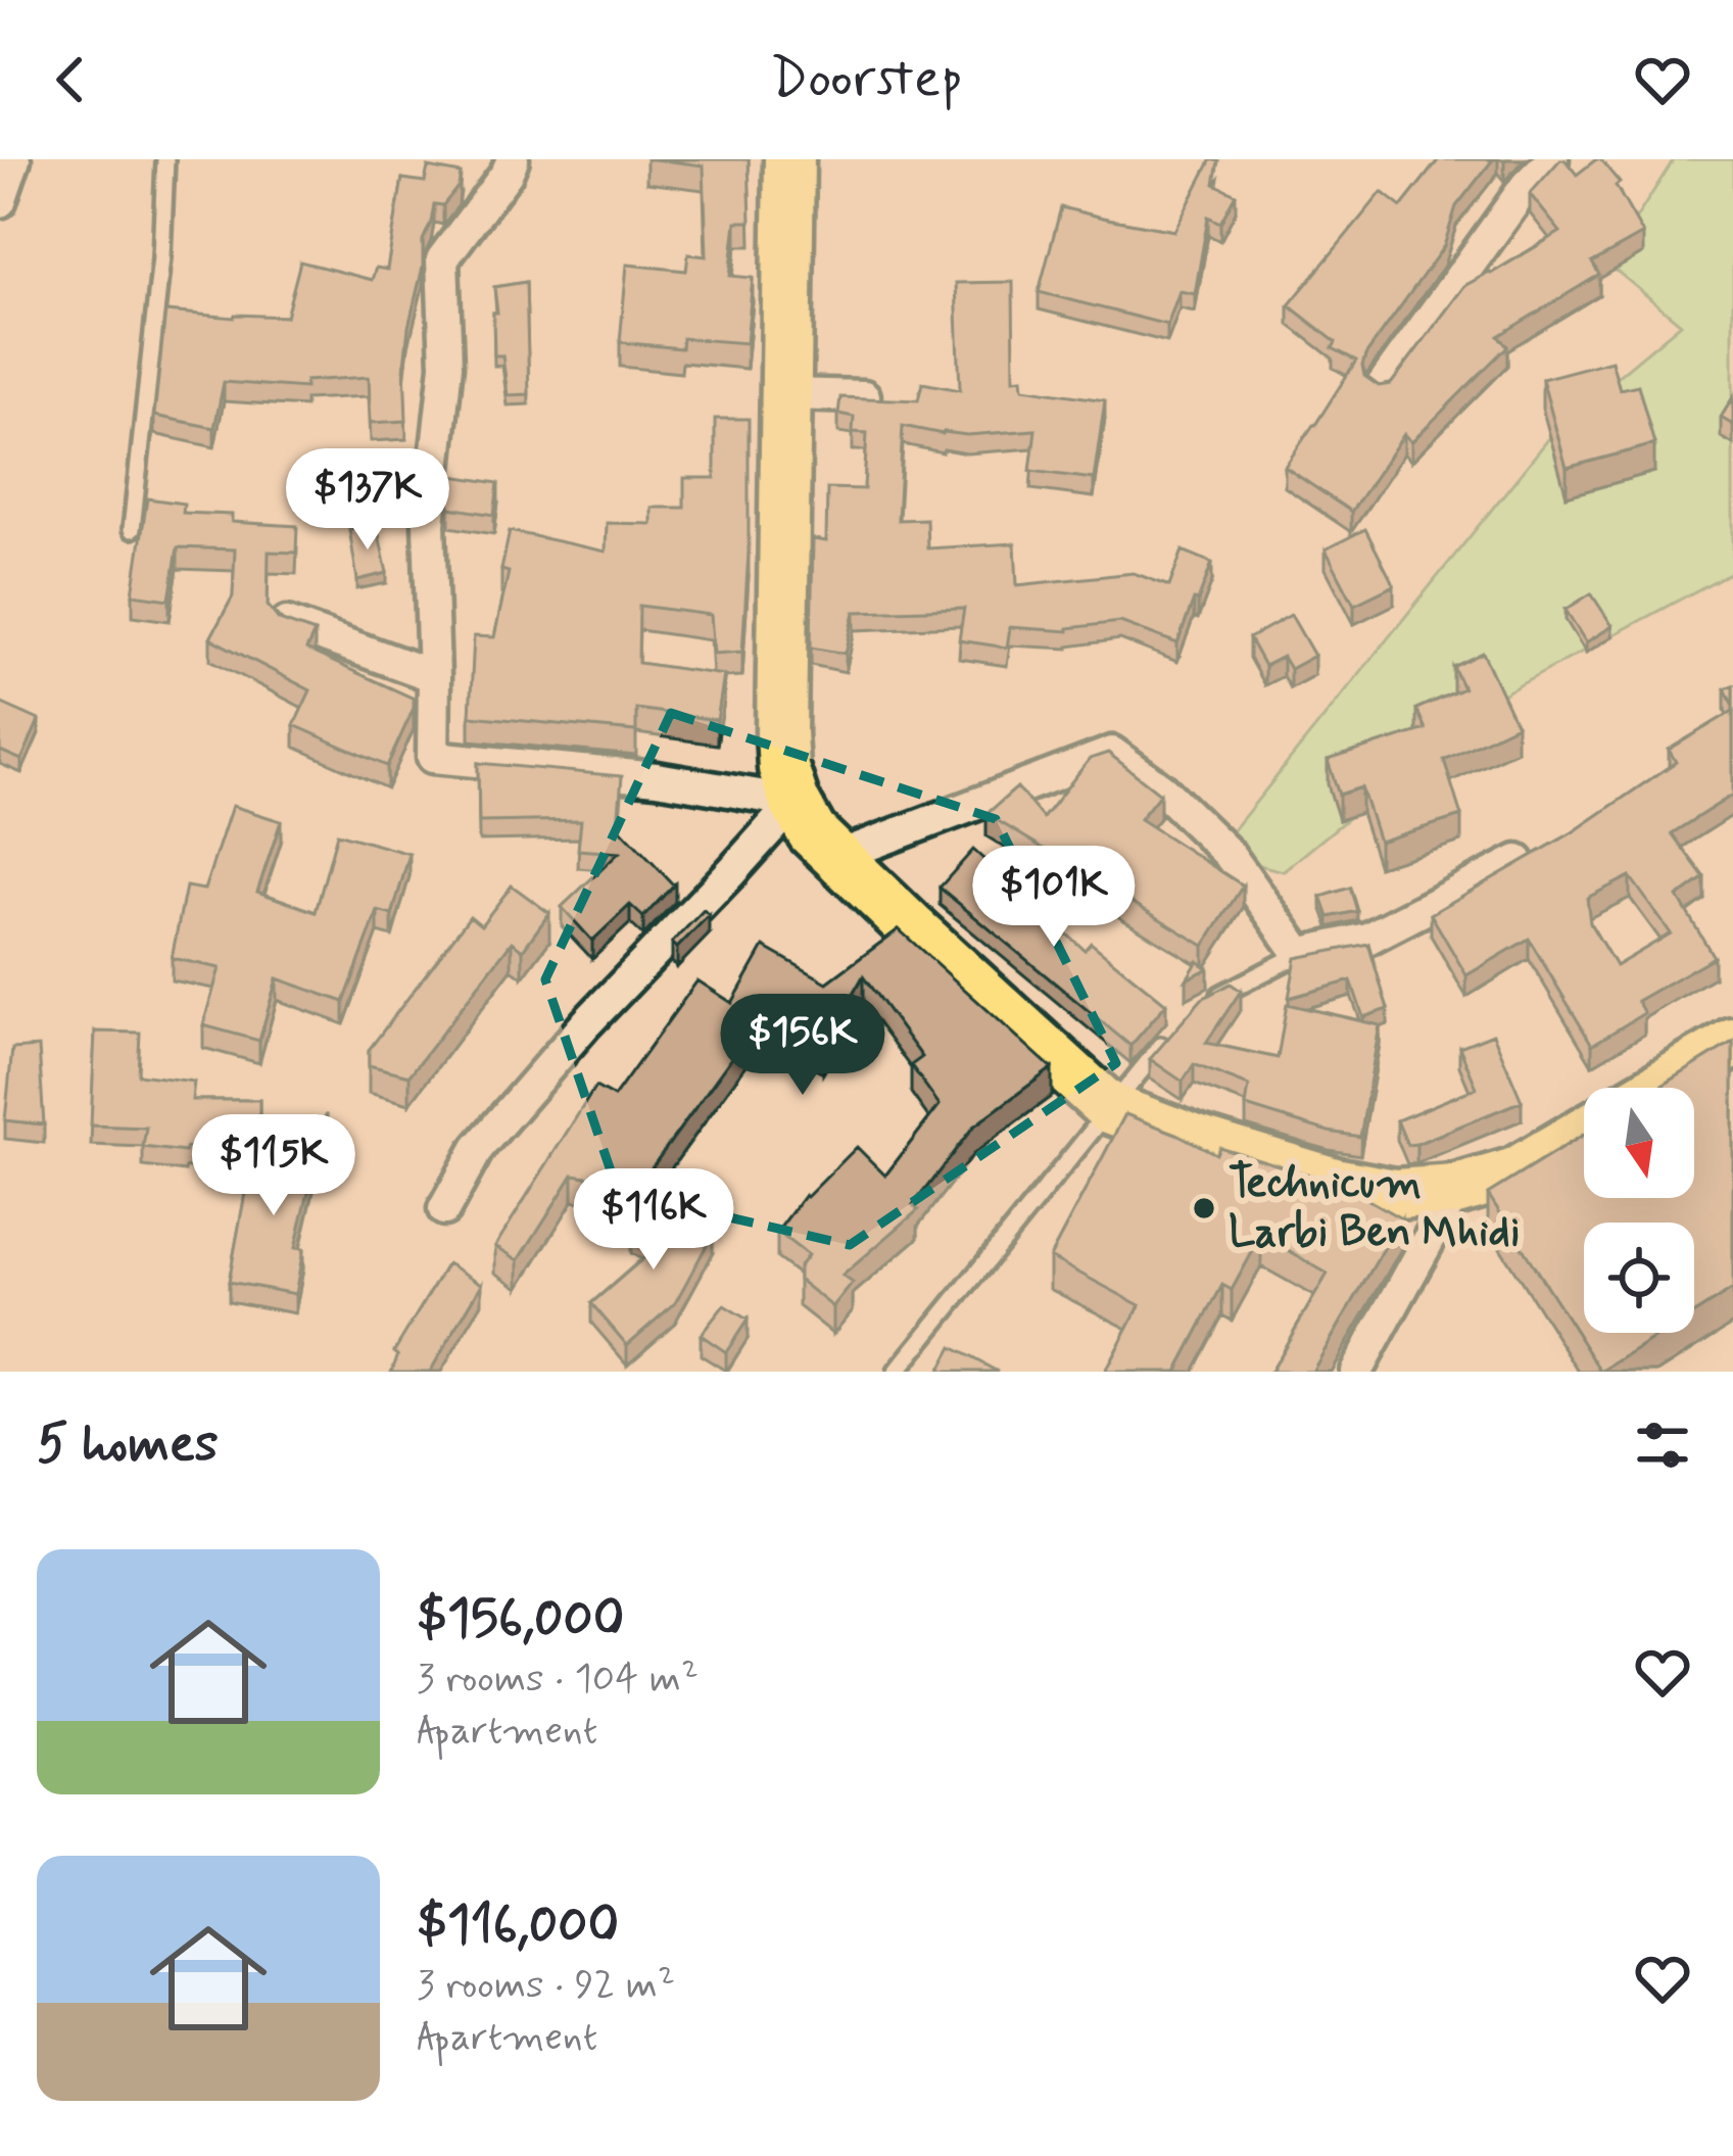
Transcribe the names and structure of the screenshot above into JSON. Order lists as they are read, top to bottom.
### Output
{
  "places": ["Technicum Larbi Ben Mhidi"],
  "north": "bottom",
  "page": {
    "header": "Doorstep",
    "price": [
      "$137K",
      "$101K",
      "$156K",
      "$115K",
      "$116K"
    ],
    "heading": "5 homes",
    "list": [
      {
        "name": "$156,000",
        "note": "3 rooms · 104 m² · Apartment"
      },
      {
        "name": "$116,000",
        "note": "3 rooms · 92 m² · Apartment"
      }
    ]
  }
}
